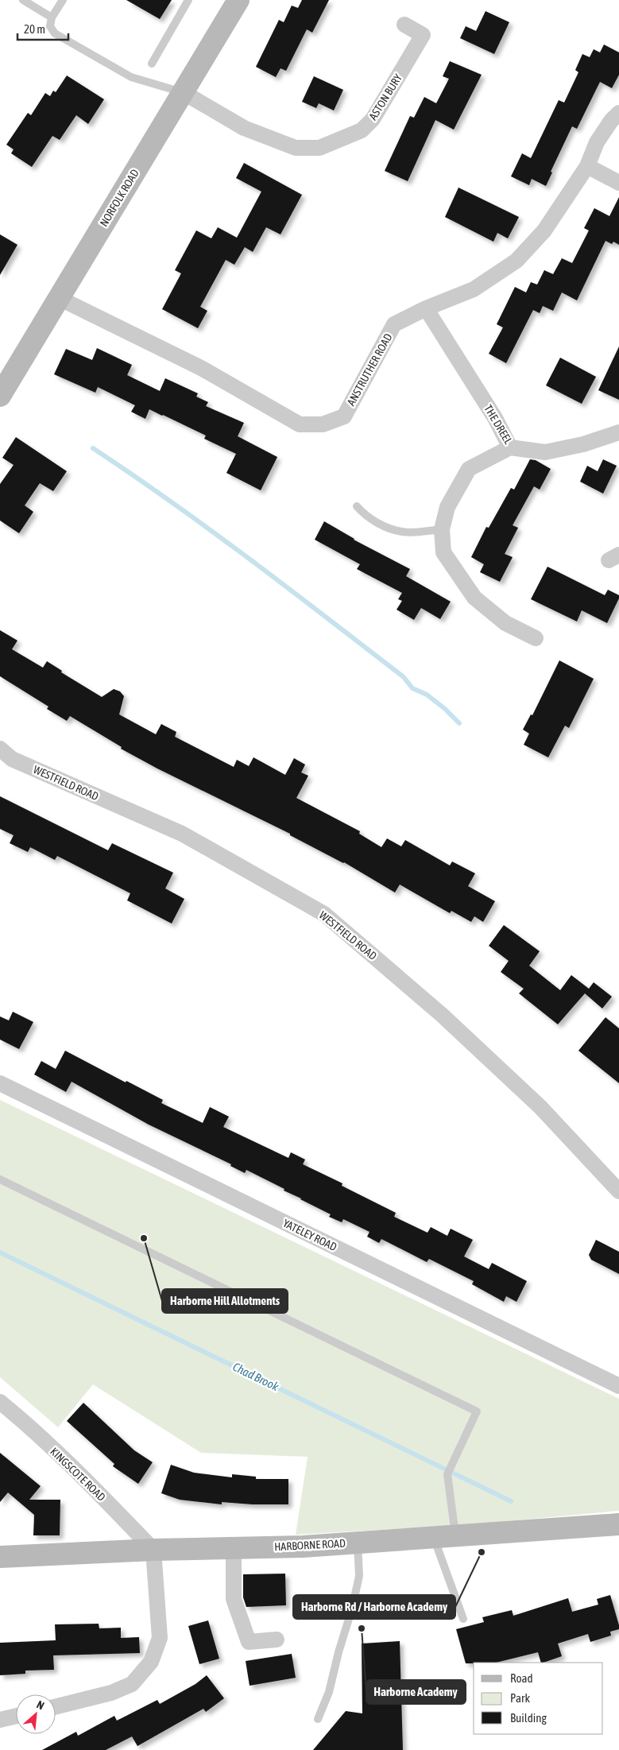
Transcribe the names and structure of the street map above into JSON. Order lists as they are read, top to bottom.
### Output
{
  "streets": {
    "main road": ["NORFOLK ROAD", "HARBORNE ROAD"],
    "street": [
      "ASTON BURY",
      "ANSTRUTHER ROAD",
      "THE DREEL",
      "WESTFIELD ROAD",
      "YATELEY ROAD",
      "KINGSCOTE ROAD"
    ]
  },
  "crossings": [
    ["ASTON BURY", "NORFOLK ROAD"],
    ["NORFOLK ROAD", "ANSTRUTHER ROAD"],
    ["ANSTRUTHER ROAD", "THE DREEL"],
    ["KINGSCOTE ROAD", "HARBORNE ROAD"]
  ],
  "water": ["Chad Brook"],
  "places": ["Harborne Hill Allotments", "Harborne Rd / Harborne Academy", "Harborne Academy"],
  "legend": ["Road", "Park", "Building"],
  "scale_bar": "20 m",
  "north": "top right"
}
